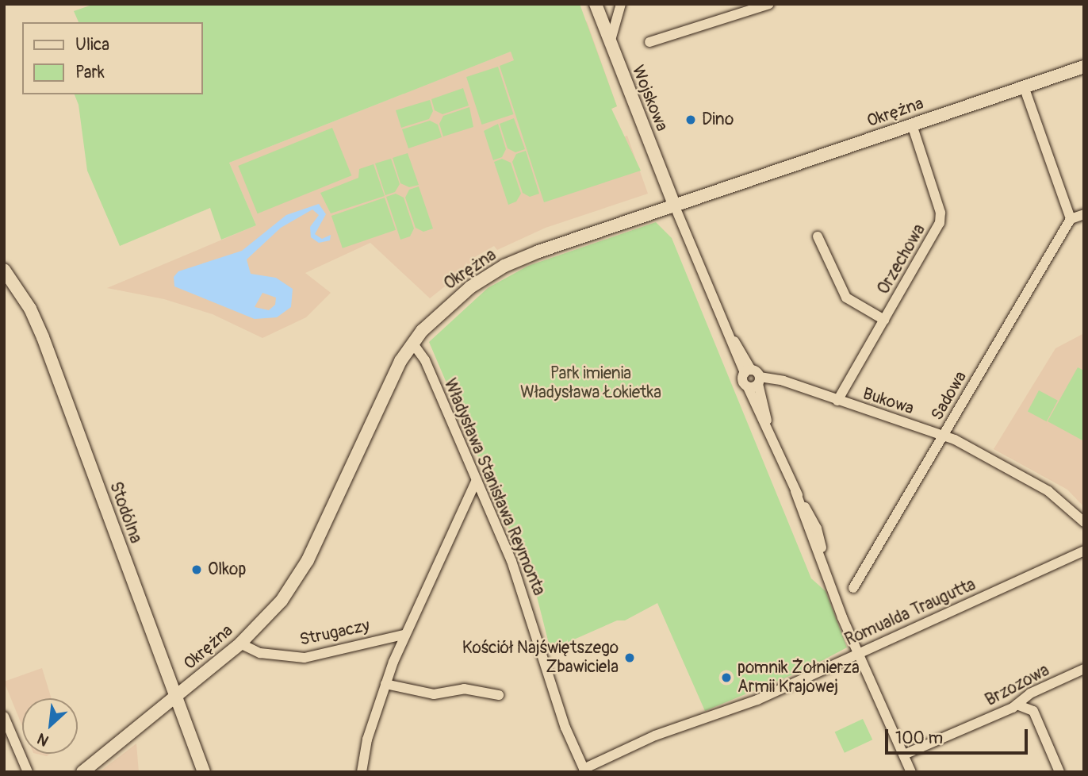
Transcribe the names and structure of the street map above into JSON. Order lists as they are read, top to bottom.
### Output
{
  "streets": {
    "street": [
      "Wojskowa",
      "Okrężna",
      "Orzechowa",
      "Sadowa",
      "Bukowa",
      "Władysława Stanisława Reymonta",
      "Stodólna",
      "Romualda Traugutta",
      "Strugaczy",
      "Brzozowa"
    ]
  },
  "crossings": [
    ["Wojskowa", "Okrężna"],
    ["Okrężna", "Orzechowa"],
    ["Okrężna", "Władysława Stanisława Reymonta"],
    ["Okrężna", "Stodólna"],
    ["Okrężna", "Strugaczy"],
    ["Orzechowa", "Bukowa"],
    ["Sadowa", "Bukowa"],
    ["Władysława Stanisława Reymonta", "Romualda Traugutta"]
  ],
  "parks": ["Park imienia Władysława Łokietka"],
  "places": [
    "Dino",
    "Olkop",
    "Kościół Najświętszego Zbawiciela",
    "pomnik Żołnierza Armii Krajowej"
  ],
  "legend": ["Ulica", "Park"],
  "scale_bar": "100 m",
  "north": "bottom left"
}
